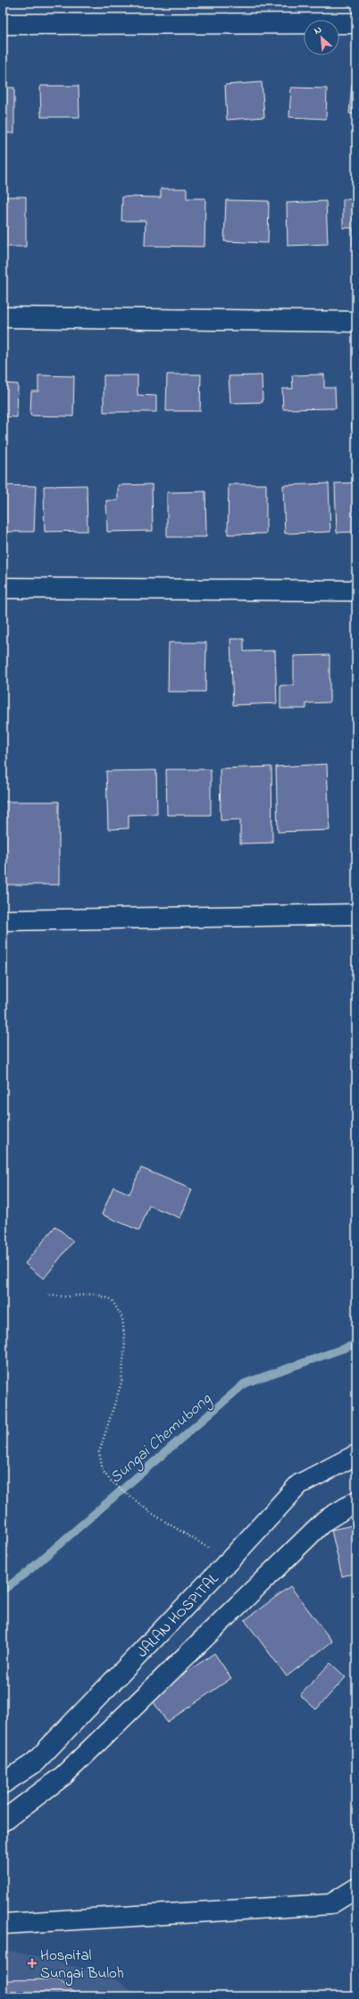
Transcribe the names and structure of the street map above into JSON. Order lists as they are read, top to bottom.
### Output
{
  "streets": {
    "street": ["JALAN HOSPITAL"]
  },
  "water": ["Sungai Chemubong"],
  "places": {
    "health": ["Hospital Sungai Buloh"]
  },
  "north": "top left"
}
